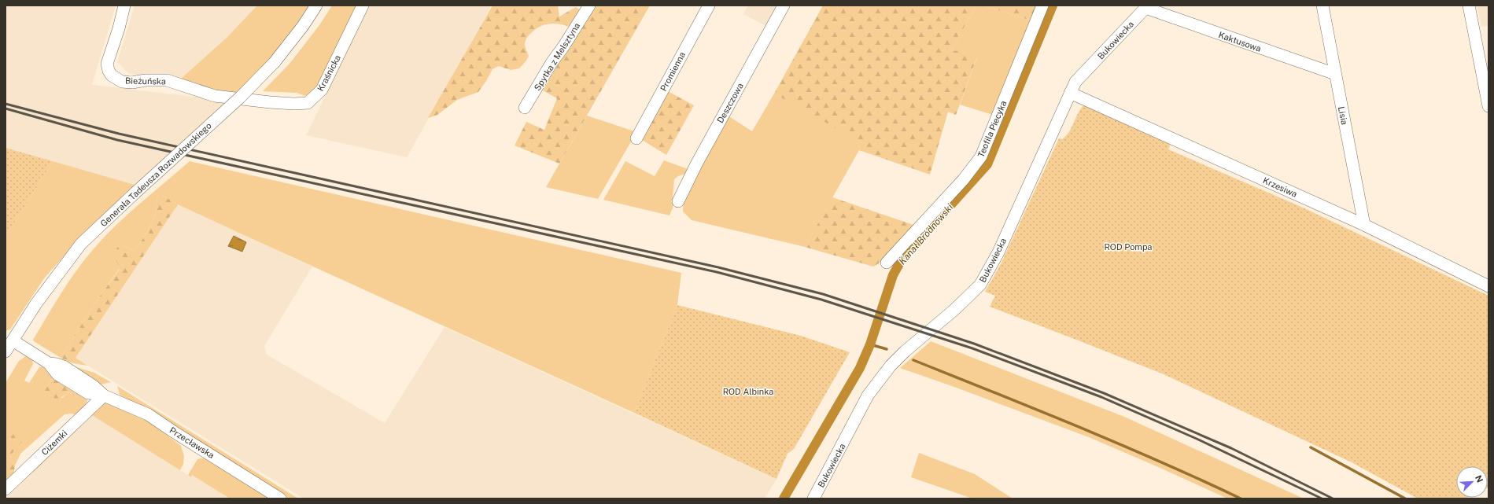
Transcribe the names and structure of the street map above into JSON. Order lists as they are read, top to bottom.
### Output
{
  "streets": {
    "street": [
      "Bukowiecka",
      "Kaktusowa",
      "Spytka z Melsztyna",
      "Promienna",
      "Kraśnicka",
      "Bieżuńska",
      "Deszczowa",
      "Lisia",
      "Teofila Piecyka",
      "Generała Tadeusza Rozwadowskiego",
      "Krzesiwa",
      "Ciżemki",
      "Przecławska"
    ]
  },
  "crossings": [
    ["Bukowiecka", "Kaktusowa"],
    ["Bukowiecka", "Krzesiwa"],
    ["Kaktusowa", "Lisia"],
    ["Kraśnicka", "Bieżuńska"],
    ["Lisia", "Krzesiwa"],
    ["Generała Tadeusza Rozwadowskiego", "Przecławska"],
    ["Ciżemki", "Przecławska"]
  ],
  "water": ["Kanał Bródnowski"],
  "parks": ["ROD Pompa", "ROD Albinka"],
  "north": "top right"
}
